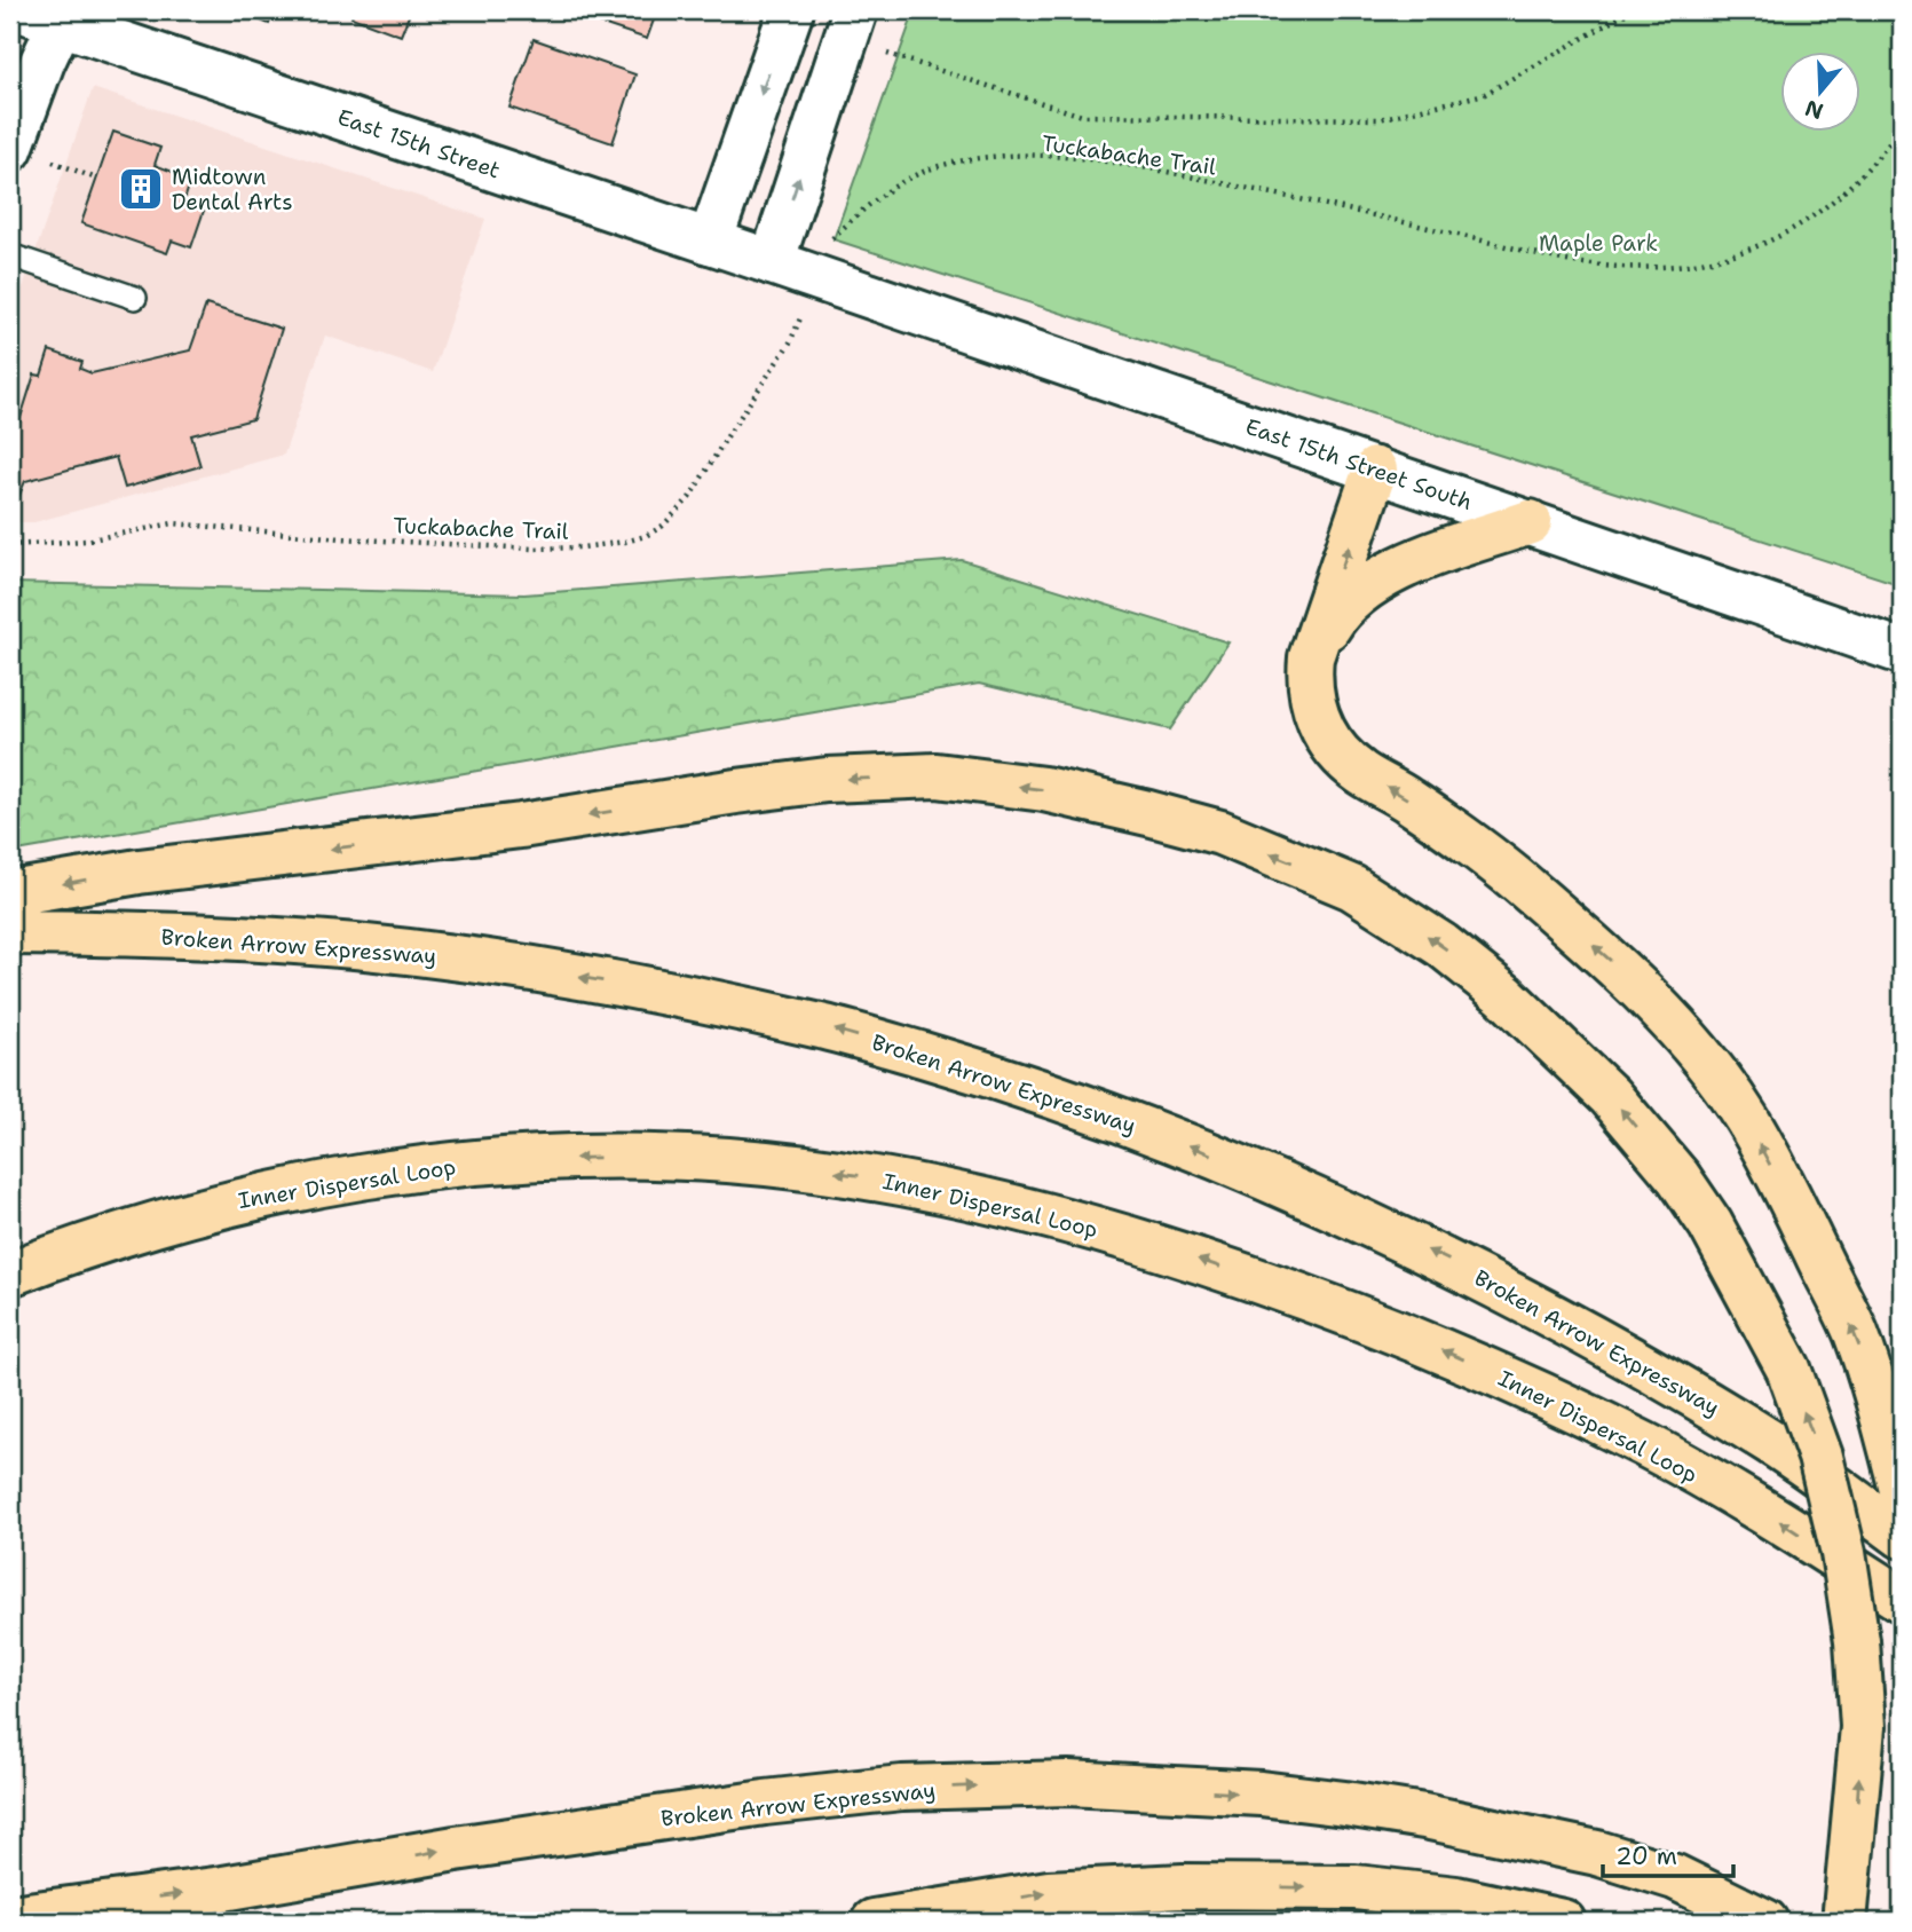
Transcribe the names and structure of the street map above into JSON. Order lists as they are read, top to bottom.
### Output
{
  "streets": {
    "main road": [
      "East 15th Street",
      "East 15th Street South",
      "Broken Arrow Expressway",
      "Inner Dispersal Loop"
    ],
    "path": ["Tuckabache Trail"]
  },
  "crossings": [
    ["East 15th Street", "Tuckabache Trail"],
    ["East 15th Street", "East 15th Street South"],
    ["Tuckabache Trail", "East 15th Street South"]
  ],
  "one_way": ["Inner Dispersal Loop"],
  "parks": ["Maple Park"],
  "places": {
    "building": ["Midtown Dental Arts"]
  },
  "scale_bar": "20 m",
  "north": "bottom"
}
